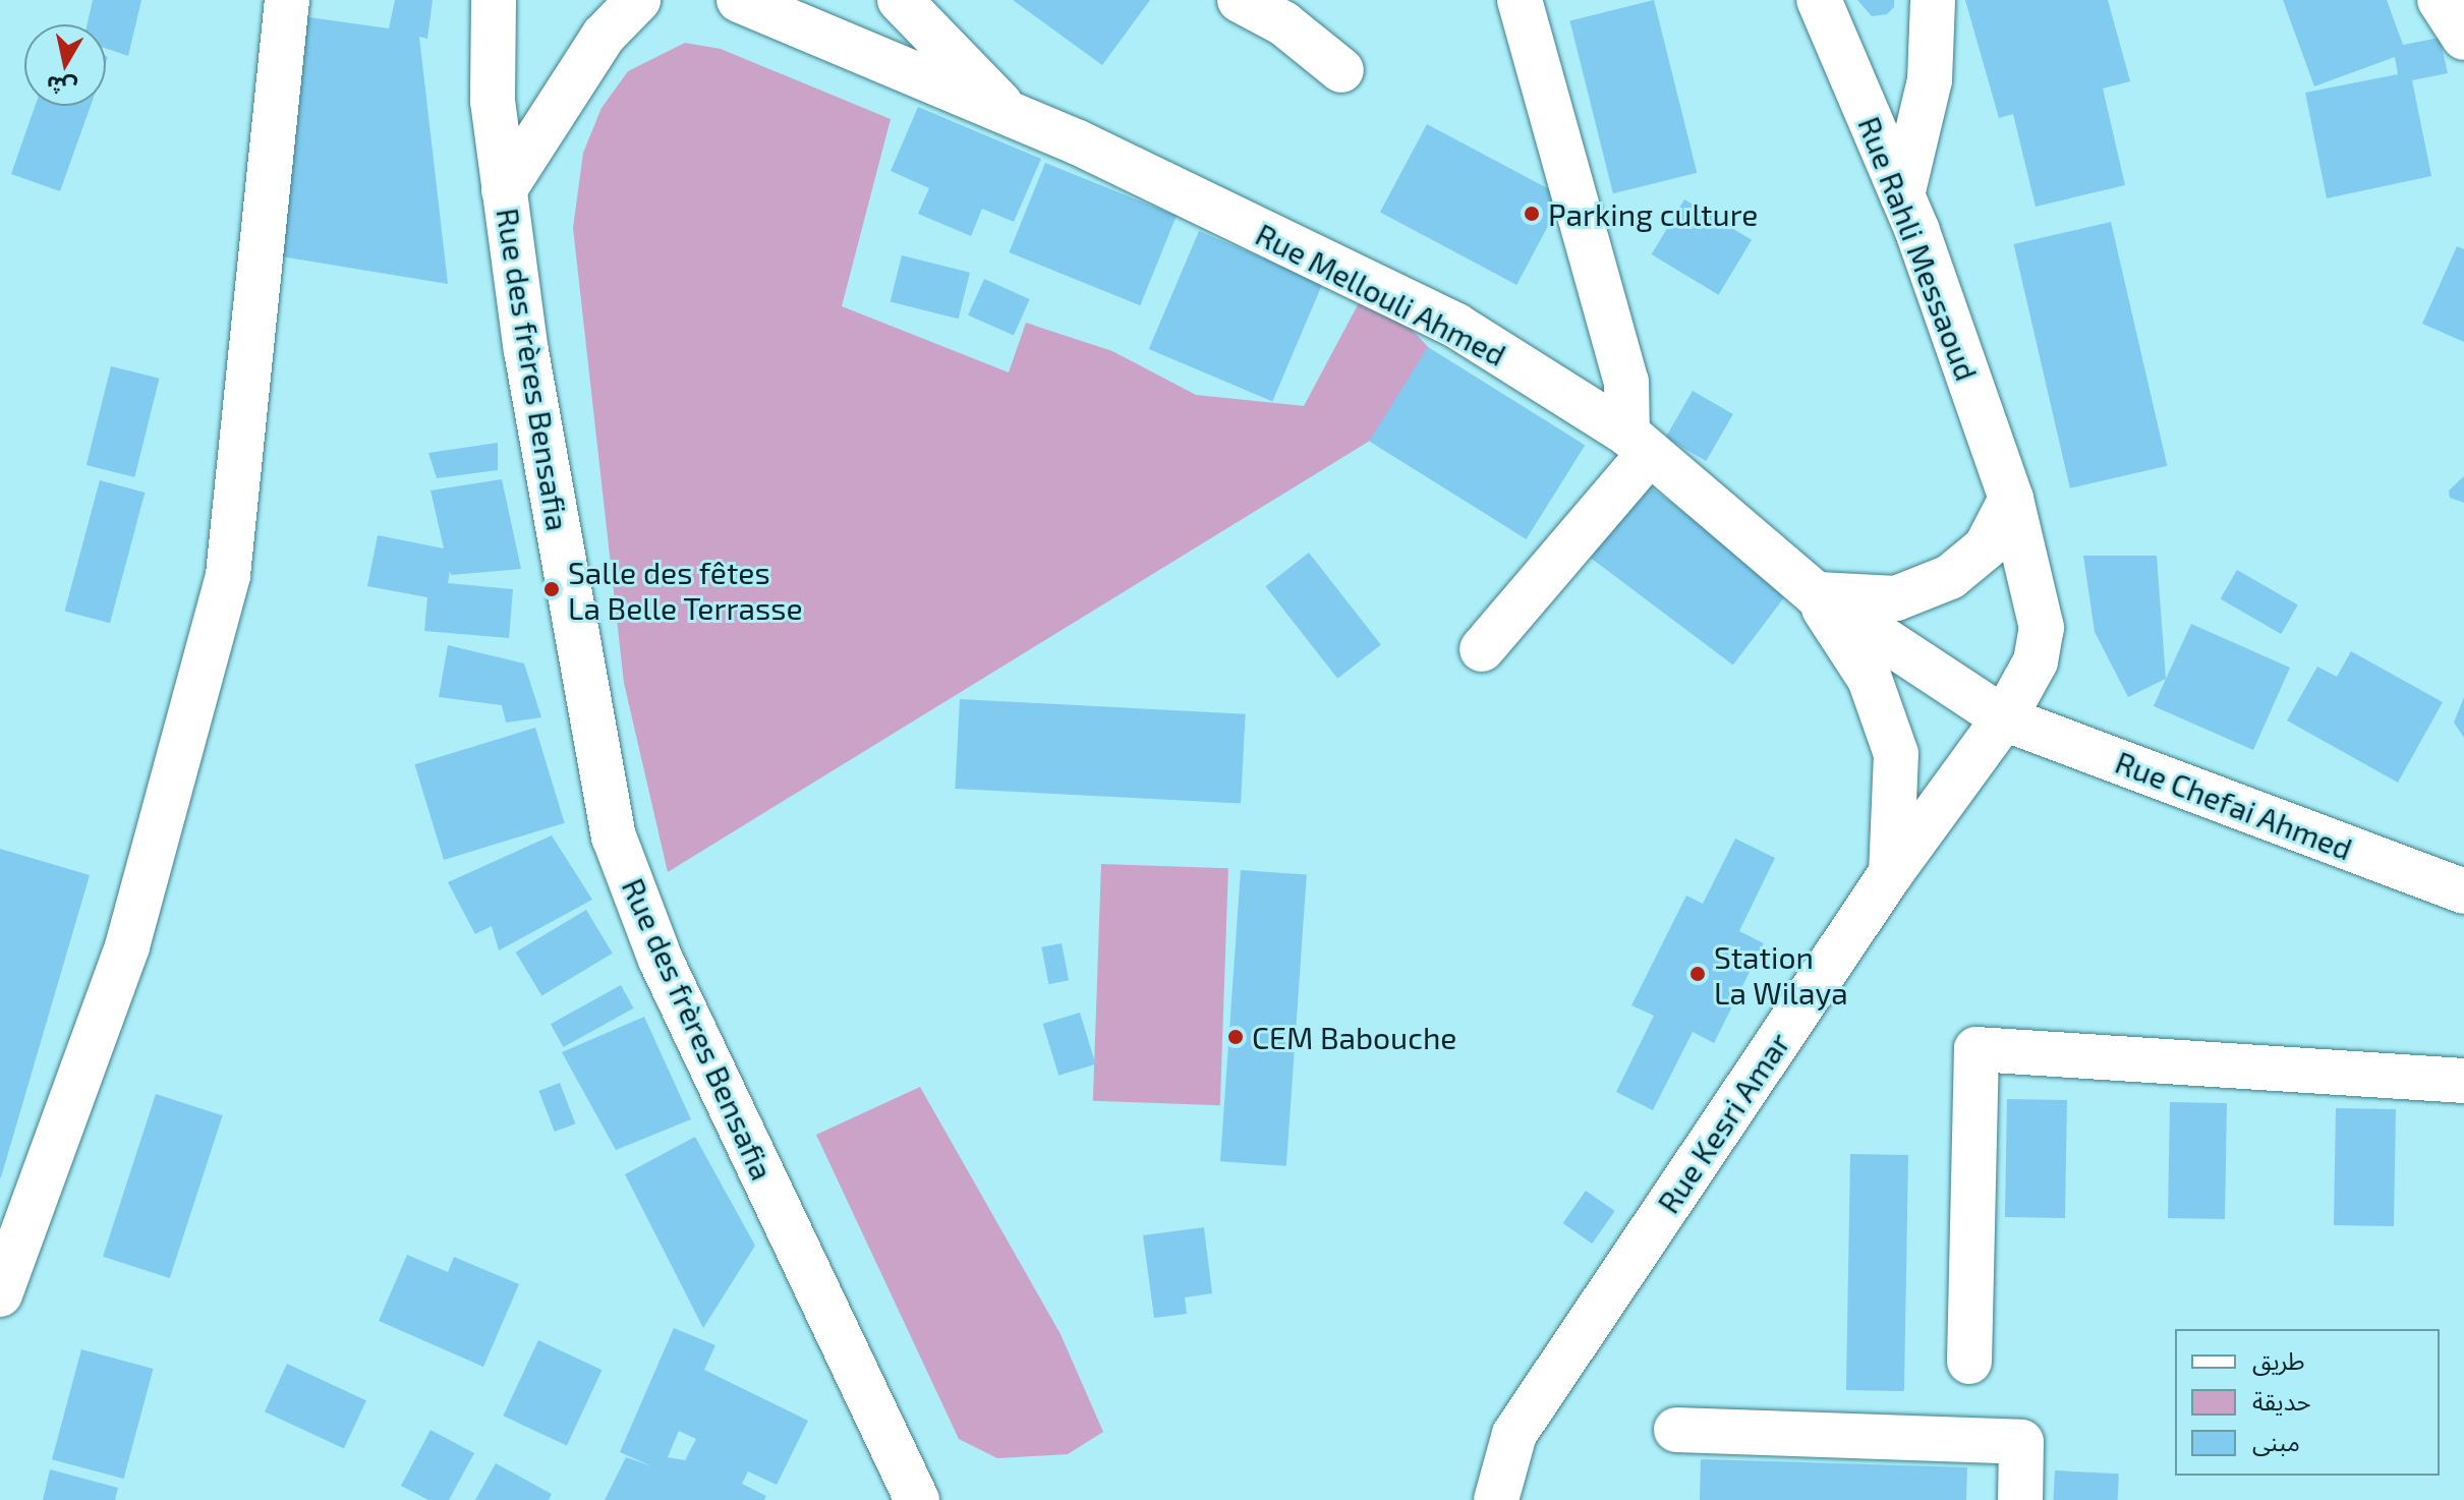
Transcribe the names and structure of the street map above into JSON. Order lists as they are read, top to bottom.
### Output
{
  "streets": {
    "street": [
      "Rue Rahli Messaoud",
      "Rue Mellouli Ahmed",
      "Rue des frères Bensafia",
      "Rue Chefai Ahmed",
      "Rue Kesri Amar"
    ]
  },
  "crossings": [
    ["Rue Rahli Messaoud", "Rue Mellouli Ahmed"],
    ["Rue Rahli Messaoud", "Rue Chefai Ahmed"],
    ["Rue Rahli Messaoud", "Rue Kesri Amar"],
    ["Rue Mellouli Ahmed", "Rue Chefai Ahmed"],
    ["Rue Mellouli Ahmed", "Rue Kesri Amar"],
    ["Rue Chefai Ahmed", "Rue Kesri Amar"]
  ],
  "places": [
    "Parking culture",
    "Salle des fêtes La Belle Terrasse",
    "Station La Wilaya",
    "CEM Babouche"
  ],
  "legend": ["طريق", "حديقة", "مبنى"],
  "north": "bottom"
}
